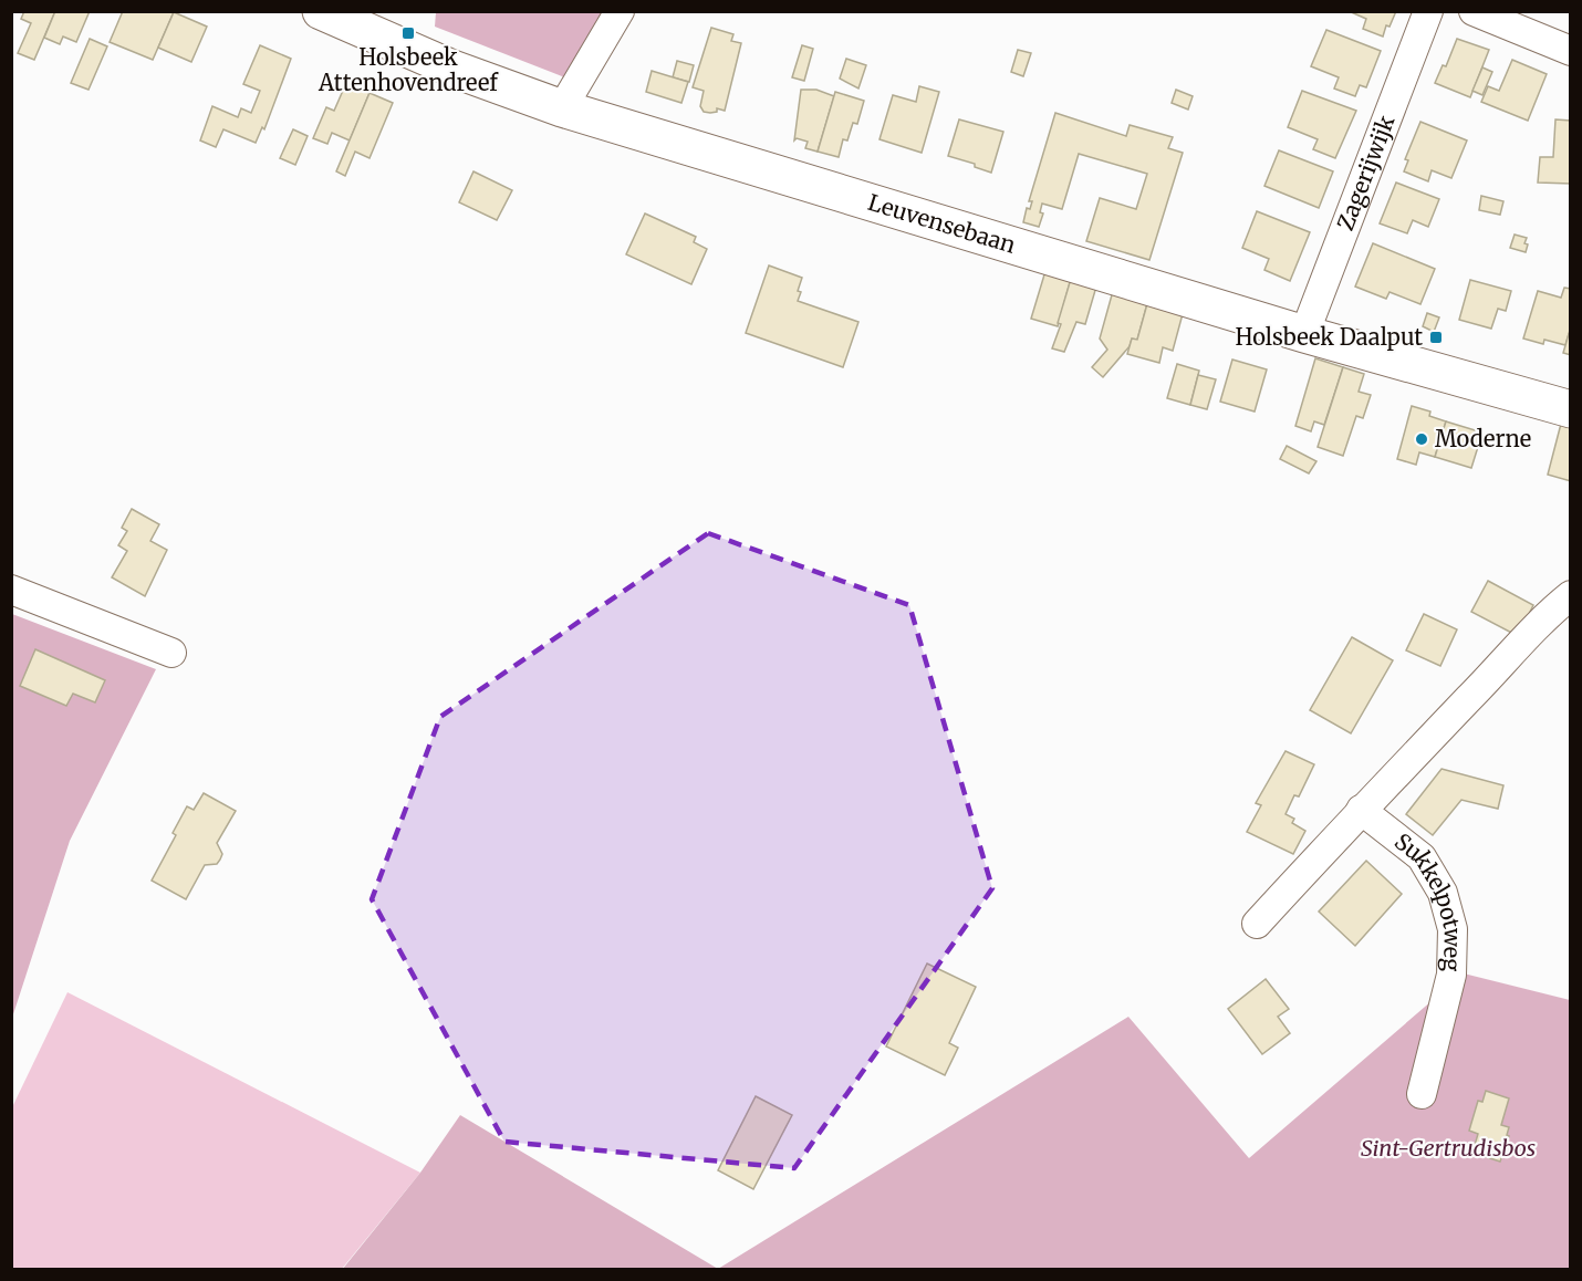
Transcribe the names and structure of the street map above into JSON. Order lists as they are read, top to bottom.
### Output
{
  "streets": {
    "street": ["Zagerijwijk", "Leuvensebaan", "Sukkelpotweg"]
  },
  "crossings": [
    ["Zagerijwijk", "Leuvensebaan"]
  ],
  "parks": ["Sint-Gertrudisbos"],
  "places": {
    "transit": ["Holsbeek Attenhovendreef", "Holsbeek Daalput"],
    "other": ["Moderne"]
  }
}
